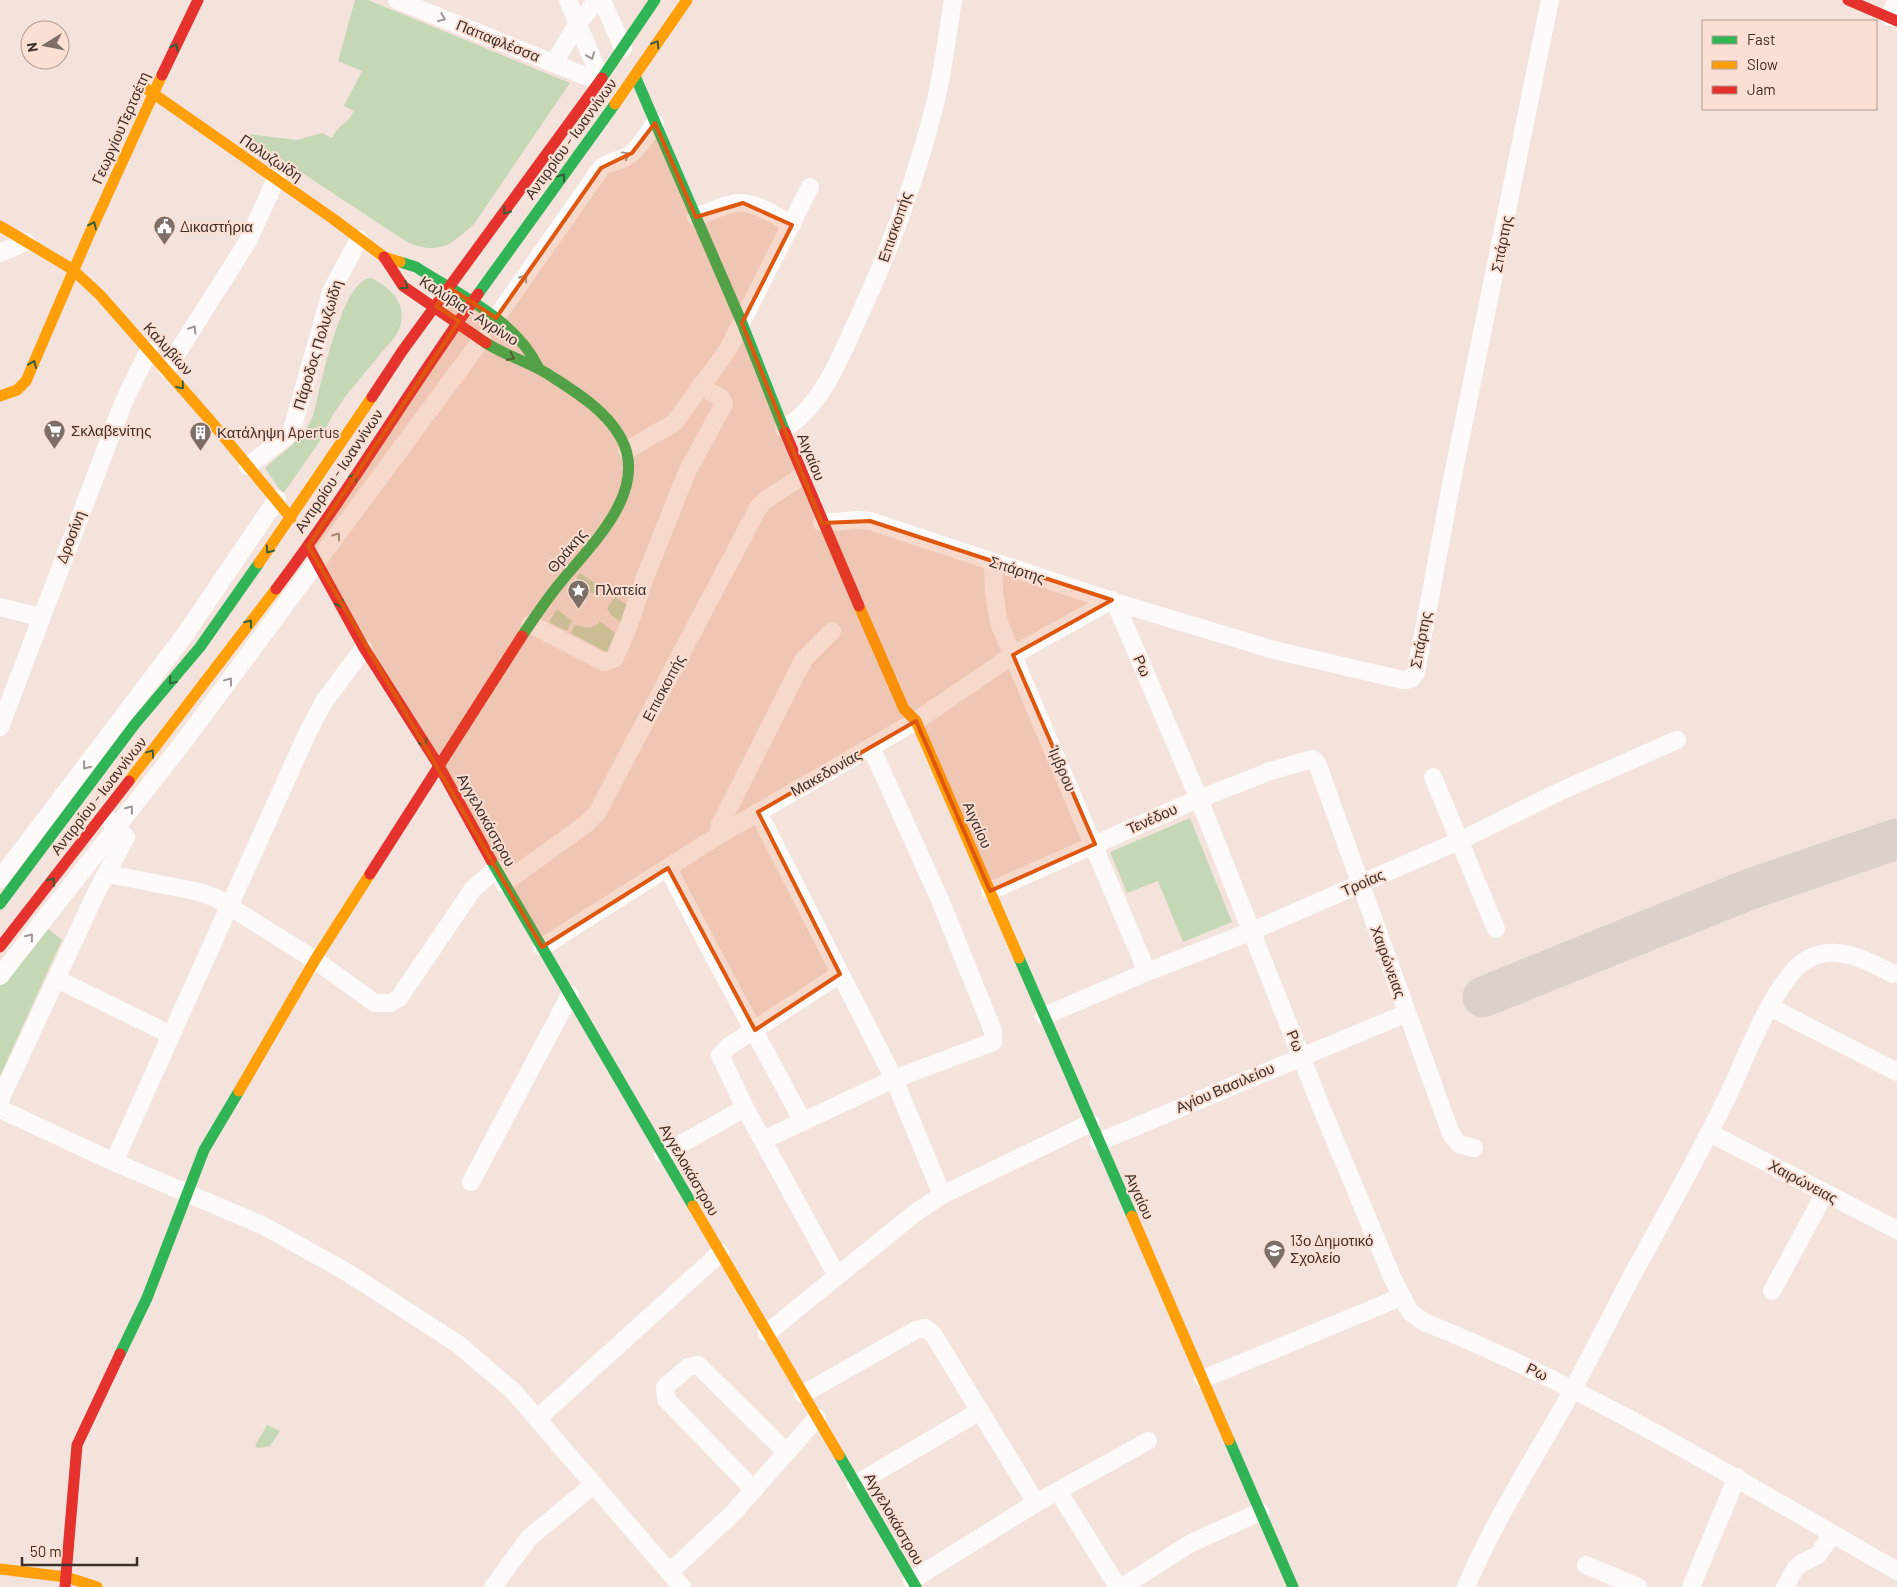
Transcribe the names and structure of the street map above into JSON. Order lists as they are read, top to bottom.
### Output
{
  "streets": {
    "main road": [
      "ΓεωργίουΤερτσέτη",
      "Αντιρρίου - Ιωαννίνων",
      "Πολυζωίδη",
      "Καλύβια - Αγρίνιο",
      "Καλυβίων",
      "Αιγαίου",
      "Θράκης",
      "Αγγελοκάστρου"
    ],
    "street": [
      "Παπαφλέσσα",
      "Επισκοπής",
      "Σπάρτης",
      "Πάροδος Πολυζωίδη",
      "Δροσίνη",
      "Ρω",
      "Ίμβρου",
      "Μακεδονίας",
      "Τενέδου",
      "Τροίας",
      "Χαιρώνειας",
      "Αγίου Βασιλείου"
    ]
  },
  "crossings": [
    ["Παπαφλέσσα", "Αντιρρίου - Ιωαννίνων"],
    ["ΓεωργίουΤερτσέτη", "Πολυζωίδη"],
    ["ΓεωργίουΤερτσέτη", "Καλυβίων"],
    ["Αντιρρίου - Ιωαννίνων", "Καλύβια - Αγρίνιο"],
    ["Αντιρρίου - Ιωαννίνων", "Καλυβίων"],
    ["Αντιρρίου - Ιωαννίνων", "Αιγαίου"],
    ["Αντιρρίου - Ιωαννίνων", "Αγγελοκάστρου"],
    ["Πολυζωίδη", "Καλύβια - Αγρίνιο"],
    ["Πολυζωίδη", "Πάροδος Πολυζωίδη"],
    ["Επισκοπής", "Αιγαίου"],
    ["Επισκοπής", "Θράκης"],
    ["Επισκοπής", "Αγγελοκάστρου"],
    ["Σπάρτης", "Αιγαίου"],
    ["Σπάρτης", "Ρω"],
    ["Σπάρτης", "Ίμβρου"],
    ["Σπάρτης", "Μακεδονίας"],
    ["Καλύβια - Αγρίνιο", "Θράκης"],
    ["Πάροδος Πολυζωίδη", "Καλυβίων"],
    ["Καλυβίων", "Δροσίνη"],
    ["Αιγαίου", "Μακεδονίας"],
    ["Αιγαίου", "Τενέδου"],
    ["Αιγαίου", "Τροίας"],
    ["Αιγαίου", "Αγίου Βασιλείου"],
    ["Θράκης", "Αγγελοκάστρου"],
    ["Ρω", "Μακεδονίας"],
    ["Ρω", "Τενέδου"],
    ["Ρω", "Τροίας"],
    ["Ρω", "Αγίου Βασιλείου"],
    ["Ίμβρου", "Μακεδονίας"],
    ["Ίμβρου", "Τενέδου"],
    ["Ίμβρου", "Τροίας"],
    ["Μακεδονίας", "Αγγελοκάστρου"],
    ["Τενέδου", "Χαιρώνειας"],
    ["Τροίας", "Χαιρώνειας"],
    ["Χαιρώνειας", "Αγίου Βασιλείου"]
  ],
  "one_way": ["Παπαφλέσσα", "ΓεωργίουΤερτσέτη"],
  "places": {
    "public building": ["Δικαστήρια"],
    "supermarket": ["Σκλαβενίτης"],
    "building": ["Κατάληψη Apertus"],
    "place": ["Πλατεία"],
    "school or university": ["13ο Δημοτικό Σχολείο"]
  },
  "legend": ["Fast", "Slow", "Jam"],
  "scale_bar": "50 m",
  "north": "left"
}
